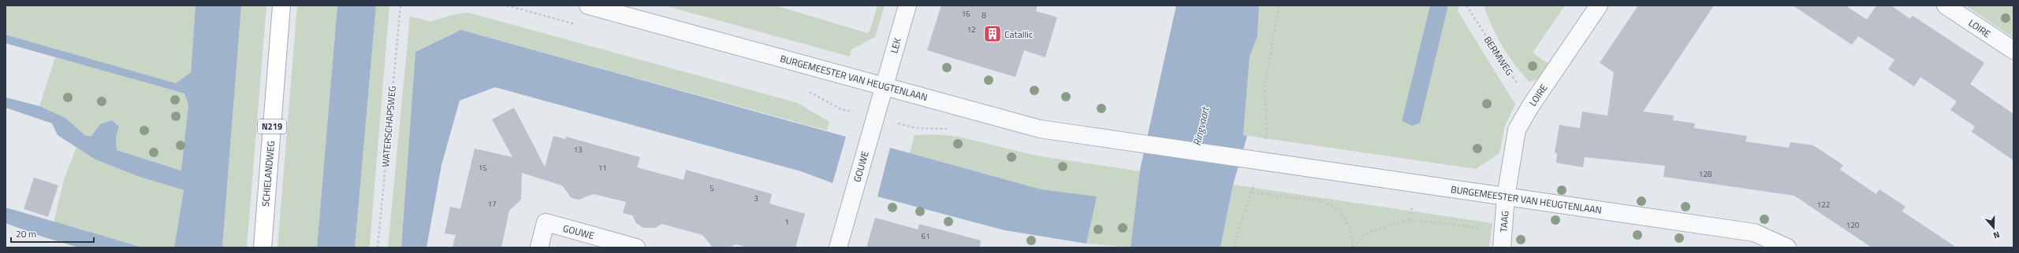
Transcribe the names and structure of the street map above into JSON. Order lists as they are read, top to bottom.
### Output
{
  "streets": {
    "main road": ["N219", "SCHIELANDWEG"],
    "street": [
      "LOIRE",
      "LEK",
      "BURGEMEESTER VAN HEUGTENLAAN",
      "GOUWE",
      "TAAG"
    ],
    "path": ["BERMWEG", "WATERSCHAPSWEG"]
  },
  "crossings": [
    ["LOIRE", "BERMWEG"],
    ["LOIRE", "BURGEMEESTER VAN HEUGTENLAAN"],
    ["LOIRE", "TAAG"],
    ["LEK", "BURGEMEESTER VAN HEUGTENLAAN"],
    ["LEK", "GOUWE"],
    ["BURGEMEESTER VAN HEUGTENLAAN", "GOUWE"],
    ["BURGEMEESTER VAN HEUGTENLAAN", "TAAG"]
  ],
  "water": ["Ringvaart"],
  "places": {
    "building": ["Catallic"]
  },
  "house_numbers": [
    "16",
    "8",
    "12",
    "13",
    "15",
    "11",
    "128",
    "5",
    "3",
    "17",
    "122",
    "1",
    "120",
    "61"
  ],
  "scale_bar": "20 m",
  "north": "bottom"
}
